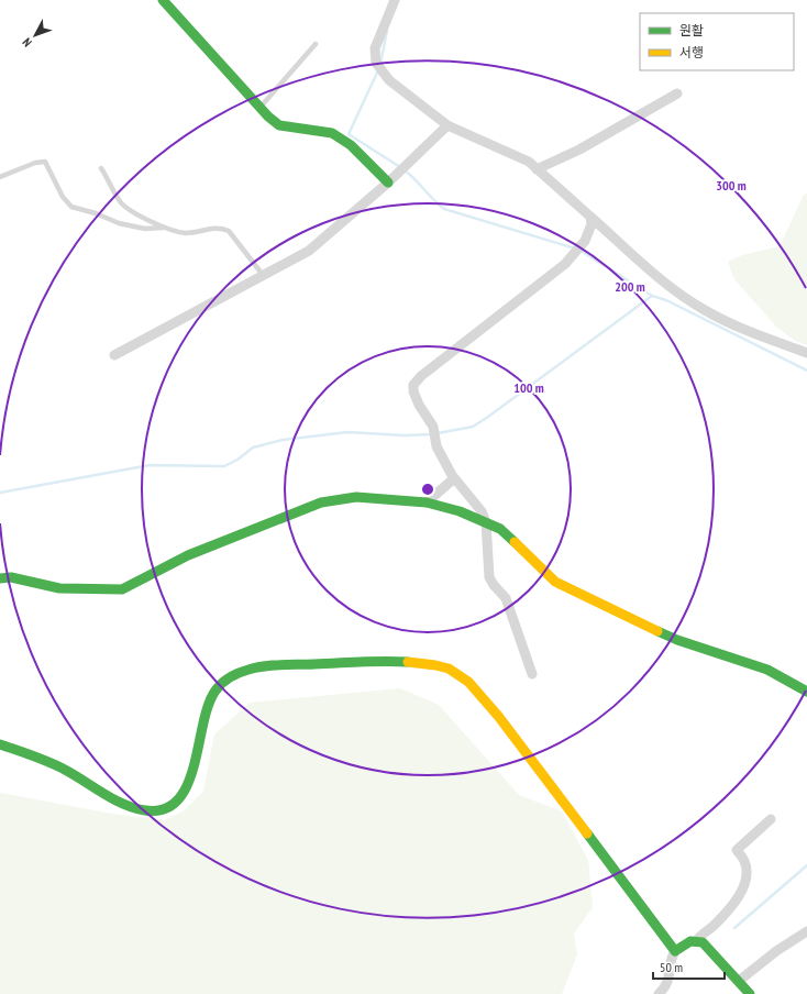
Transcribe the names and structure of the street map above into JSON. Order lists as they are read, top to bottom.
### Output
{
  "legend": ["원활", "서행"],
  "scale_bar": "50 m",
  "north": "bottom left",
  "rings": ["300 m", "200 m", "100 m"]
}
